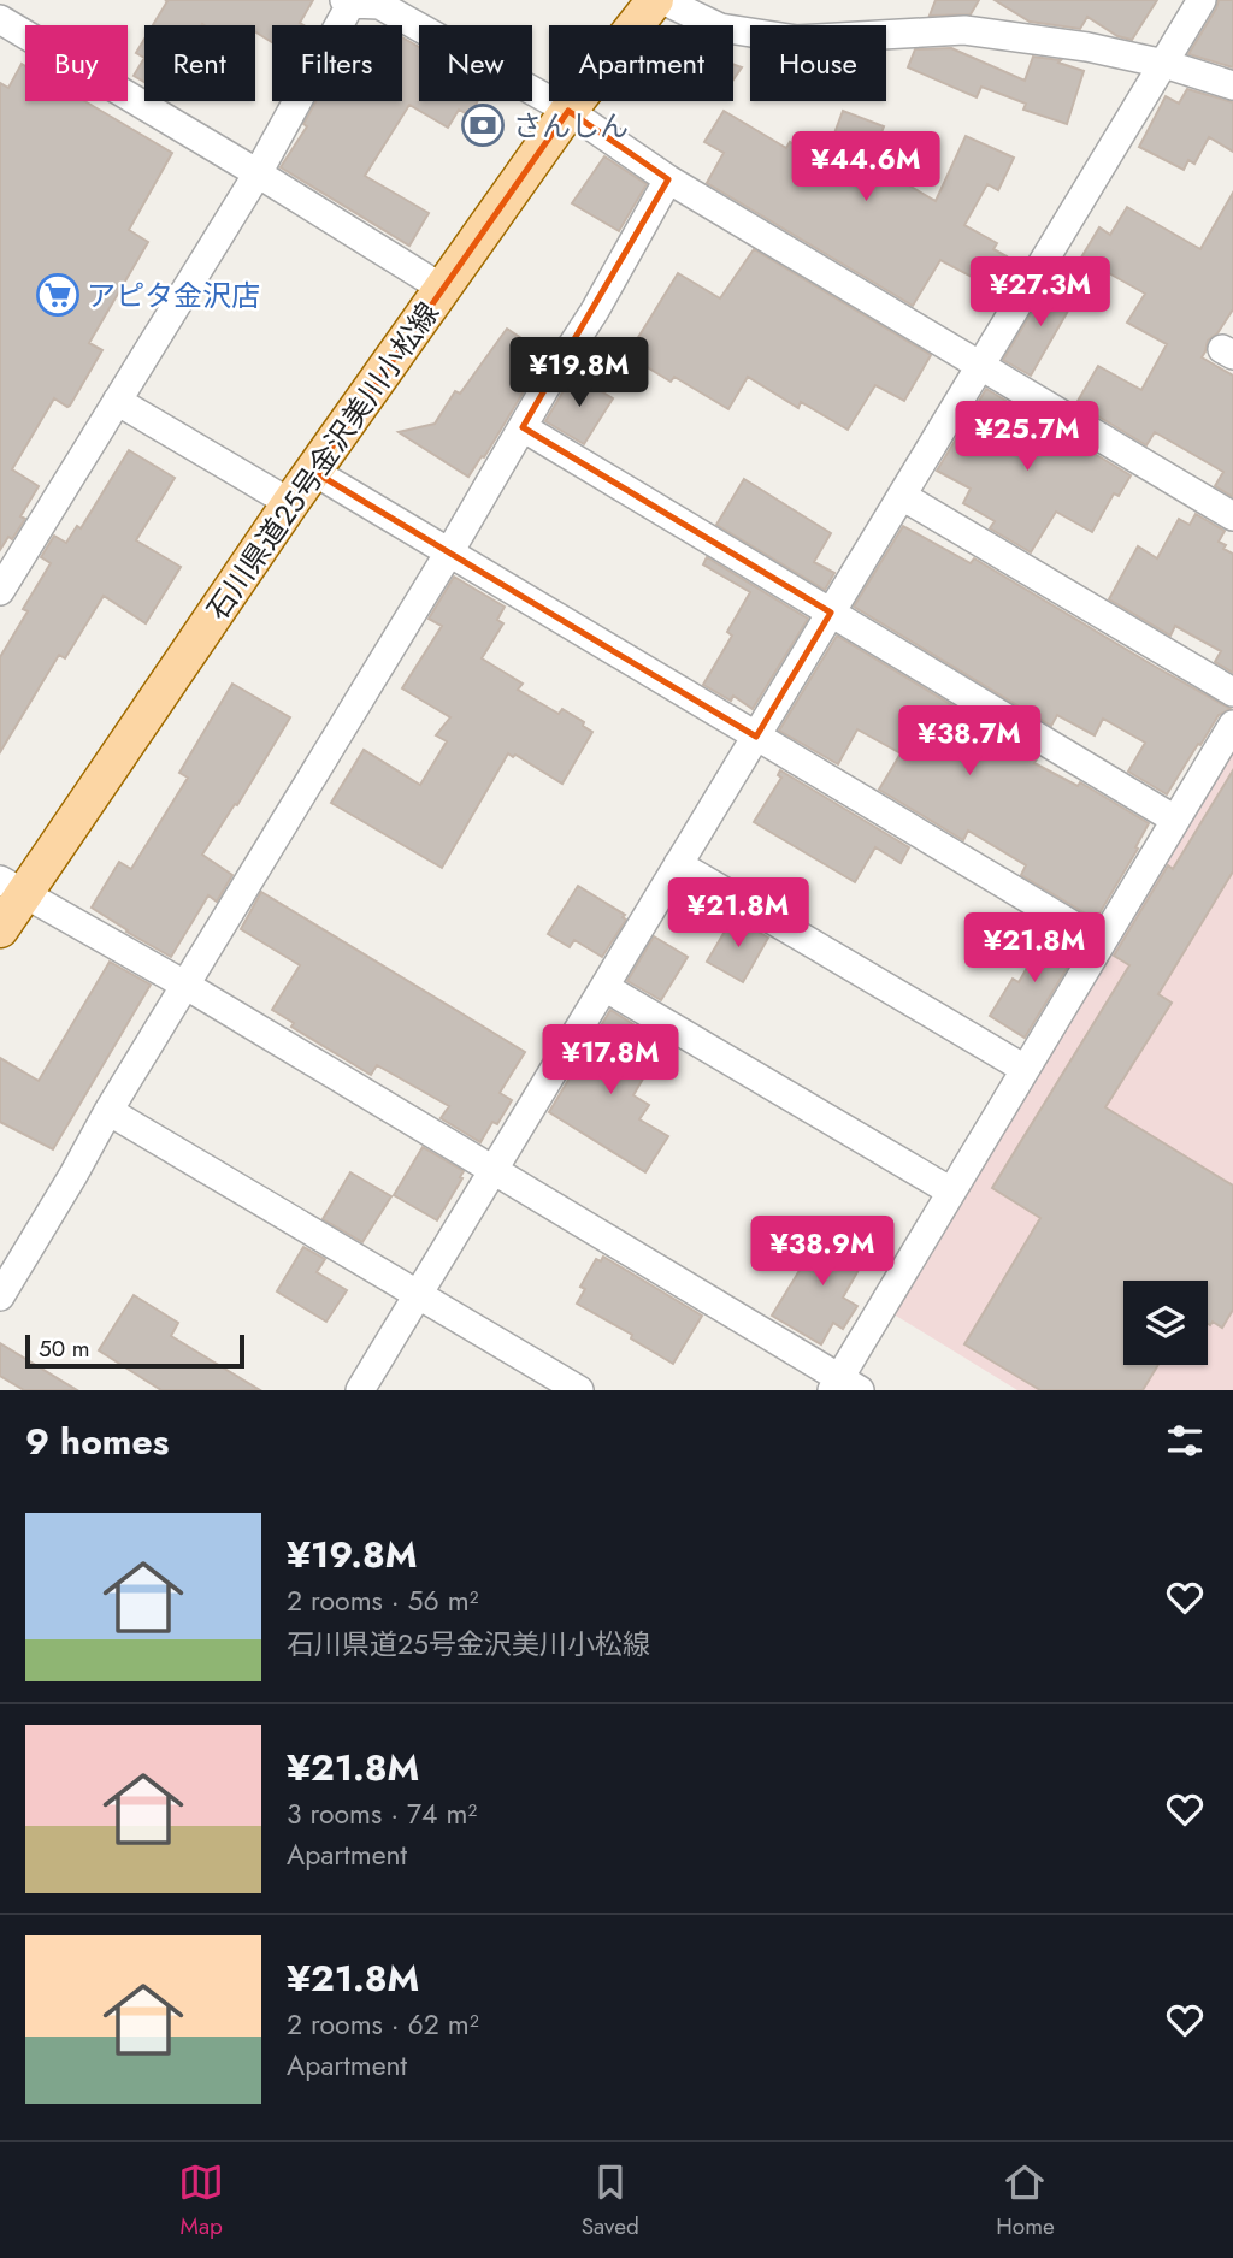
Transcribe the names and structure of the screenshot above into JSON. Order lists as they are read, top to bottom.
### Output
{
  "streets": {
    "main road": ["石川県道25号金沢美川小松線"]
  },
  "places": {
    "bank": ["さんしん"],
    "supermarket": ["アピタ金沢店"]
  },
  "scale_bar": "50 m",
  "page": {
    "chip": [
      "Buy",
      "Rent",
      "Filters",
      "New",
      "Apartment",
      "House"
    ],
    "price": [
      "¥44.6M",
      "¥27.3M",
      "¥19.8M",
      "¥25.7M",
      "¥38.7M",
      "¥21.8M",
      "¥21.8M",
      "¥17.8M",
      "¥38.9M"
    ],
    "scale": "50 m",
    "heading": "9 homes",
    "list": [
      {
        "name": "¥19.8M",
        "note": "2 rooms · 56 m² · 石川県道25号金沢美川小松線"
      },
      {
        "name": "¥21.8M",
        "note": "3 rooms · 74 m² · Apartment"
      },
      {
        "name": "¥21.8M",
        "note": "2 rooms · 62 m² · Apartment"
      }
    ],
    "tabs": ["Map", "Saved", "Home"]
  }
}
